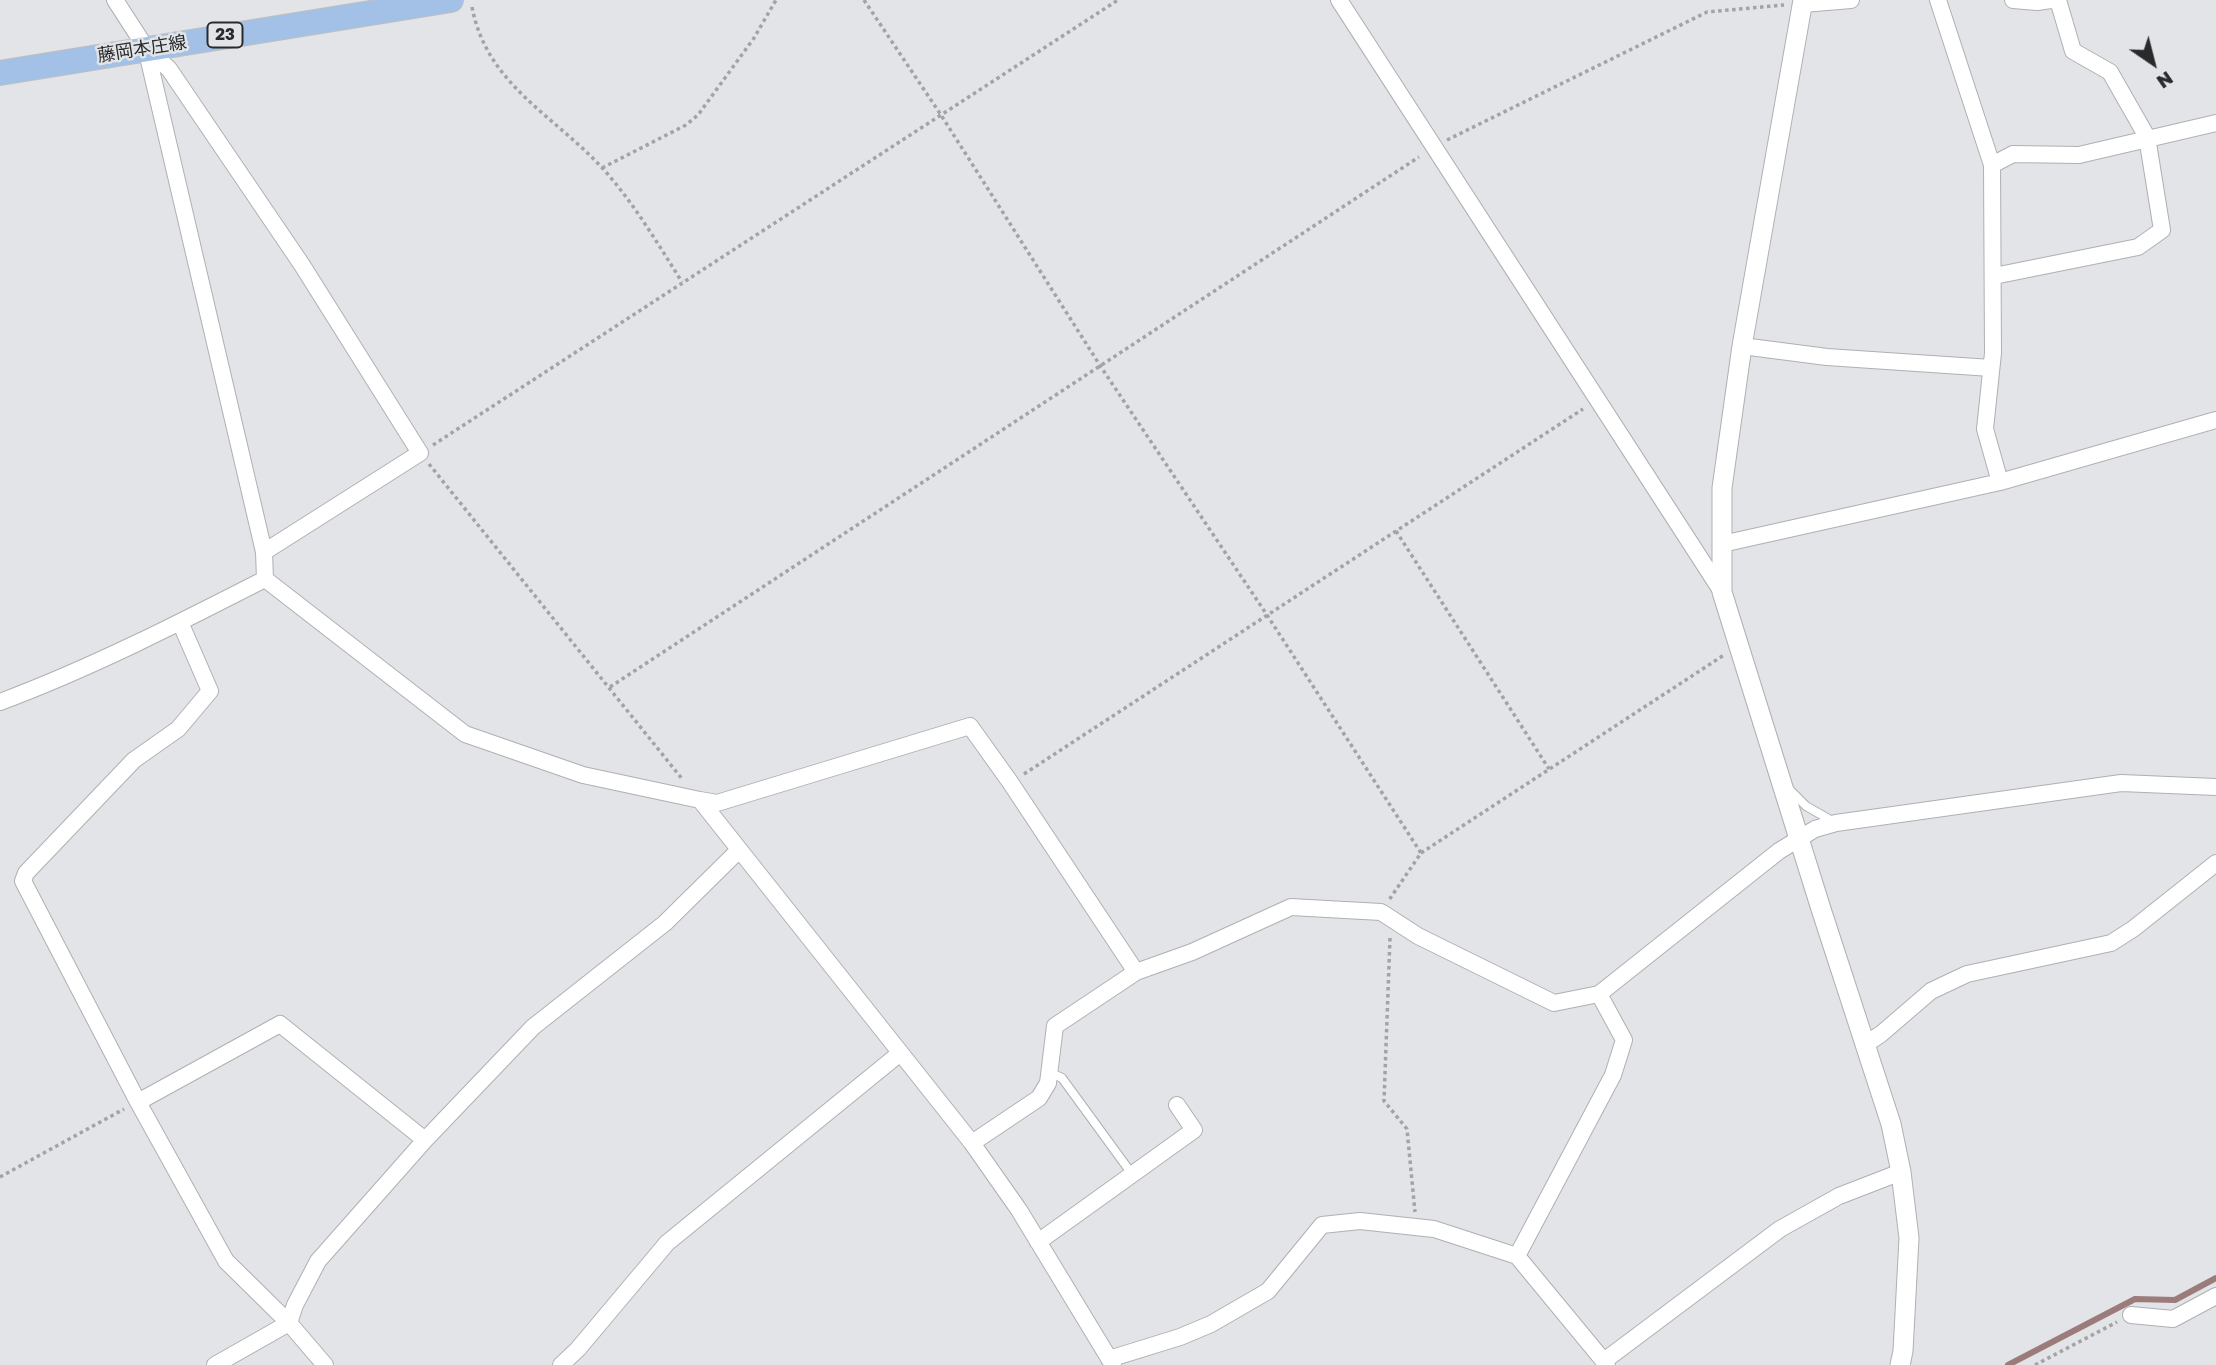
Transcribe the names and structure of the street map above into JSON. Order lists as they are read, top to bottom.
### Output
{
  "streets": {
    "main road": ["23", "藤岡本庄線"]
  },
  "north": "bottom right"
}
